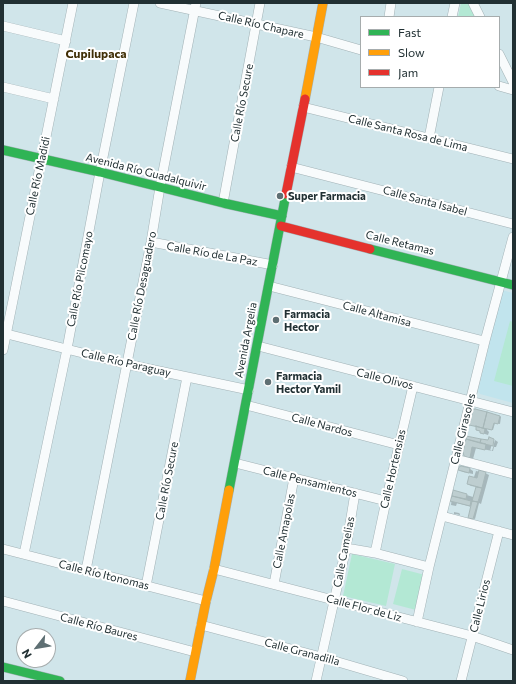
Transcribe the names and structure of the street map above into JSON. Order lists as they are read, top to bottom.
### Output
{
  "streets": {
    "street": [
      "Calle Río Chapare",
      "Calle Río Secure",
      "Calle Santa Rosa de Lima",
      "Avenida Río Guadalquivir",
      "Calle Río Madidi",
      "Calle Santa Isabel",
      "Calle Retamas",
      "Calle Río de La Paz",
      "Calle Río Pilcomayo",
      "Calle Río Desaguadero",
      "Calle Altamisa",
      "Avenida Argelia",
      "Calle Río Paraguay",
      "Calle Olivos",
      "Calle Nardos",
      "Calle Girasoles",
      "Calle Hortensias",
      "Calle Pensamientos",
      "Calle Amapolas",
      "Calle Camelias",
      "Calle Río Itonomas",
      "Calle Lirios",
      "Calle Flor de Liz",
      "Calle Río Baures",
      "Calle Granadilla"
    ]
  },
  "crossings": [
    ["Calle Río Chapare", "Calle Río Secure"],
    ["Calle Río Chapare", "Calle Río Desaguadero"],
    ["Calle Río Chapare", "Avenida Argelia"],
    ["Calle Río Secure", "Avenida Río Guadalquivir"],
    ["Calle Río Secure", "Calle Río Paraguay"],
    ["Calle Río Secure", "Calle Río Itonomas"],
    ["Calle Santa Rosa de Lima", "Avenida Argelia"],
    ["Avenida Río Guadalquivir", "Calle Río Madidi"],
    ["Avenida Río Guadalquivir", "Calle Río Pilcomayo"],
    ["Avenida Río Guadalquivir", "Calle Río Desaguadero"],
    ["Avenida Río Guadalquivir", "Avenida Argelia"],
    ["Calle Río Madidi", "Calle Río Paraguay"],
    ["Calle Santa Isabel", "Avenida Argelia"],
    ["Calle Retamas", "Avenida Argelia"],
    ["Calle Retamas", "Calle Girasoles"],
    ["Calle Río de La Paz", "Calle Río Desaguadero"],
    ["Calle Río de La Paz", "Avenida Argelia"],
    ["Calle Río Pilcomayo", "Calle Río Paraguay"],
    ["Calle Río Pilcomayo", "Calle Río Itonomas"],
    ["Calle Río Desaguadero", "Calle Río Paraguay"],
    ["Calle Río Desaguadero", "Calle Río Itonomas"],
    ["Calle Altamisa", "Avenida Argelia"],
    ["Calle Altamisa", "Calle Girasoles"],
    ["Avenida Argelia", "Calle Río Paraguay"],
    ["Avenida Argelia", "Calle Olivos"],
    ["Avenida Argelia", "Calle Nardos"],
    ["Avenida Argelia", "Calle Pensamientos"],
    ["Avenida Argelia", "Calle Río Itonomas"],
    ["Avenida Argelia", "Calle Flor de Liz"],
    ["Avenida Argelia", "Calle Río Baures"],
    ["Avenida Argelia", "Calle Granadilla"],
    ["Calle Olivos", "Calle Girasoles"],
    ["Calle Olivos", "Calle Hortensias"],
    ["Calle Nardos", "Calle Hortensias"],
    ["Calle Girasoles", "Calle Flor de Liz"],
    ["Calle Hortensias", "Calle Pensamientos"],
    ["Calle Pensamientos", "Calle Amapolas"],
    ["Calle Pensamientos", "Calle Camelias"],
    ["Calle Amapolas", "Calle Flor de Liz"],
    ["Calle Camelias", "Calle Flor de Liz"],
    ["Calle Camelias", "Calle Granadilla"],
    ["Calle Lirios", "Calle Flor de Liz"]
  ],
  "districts": ["Cupilupaca"],
  "places": ["Super Farmacia", "Farmacia Hector", "Farmacia Hector Yamil"],
  "legend": ["Fast", "Slow", "Jam"],
  "north": "bottom left"
}
